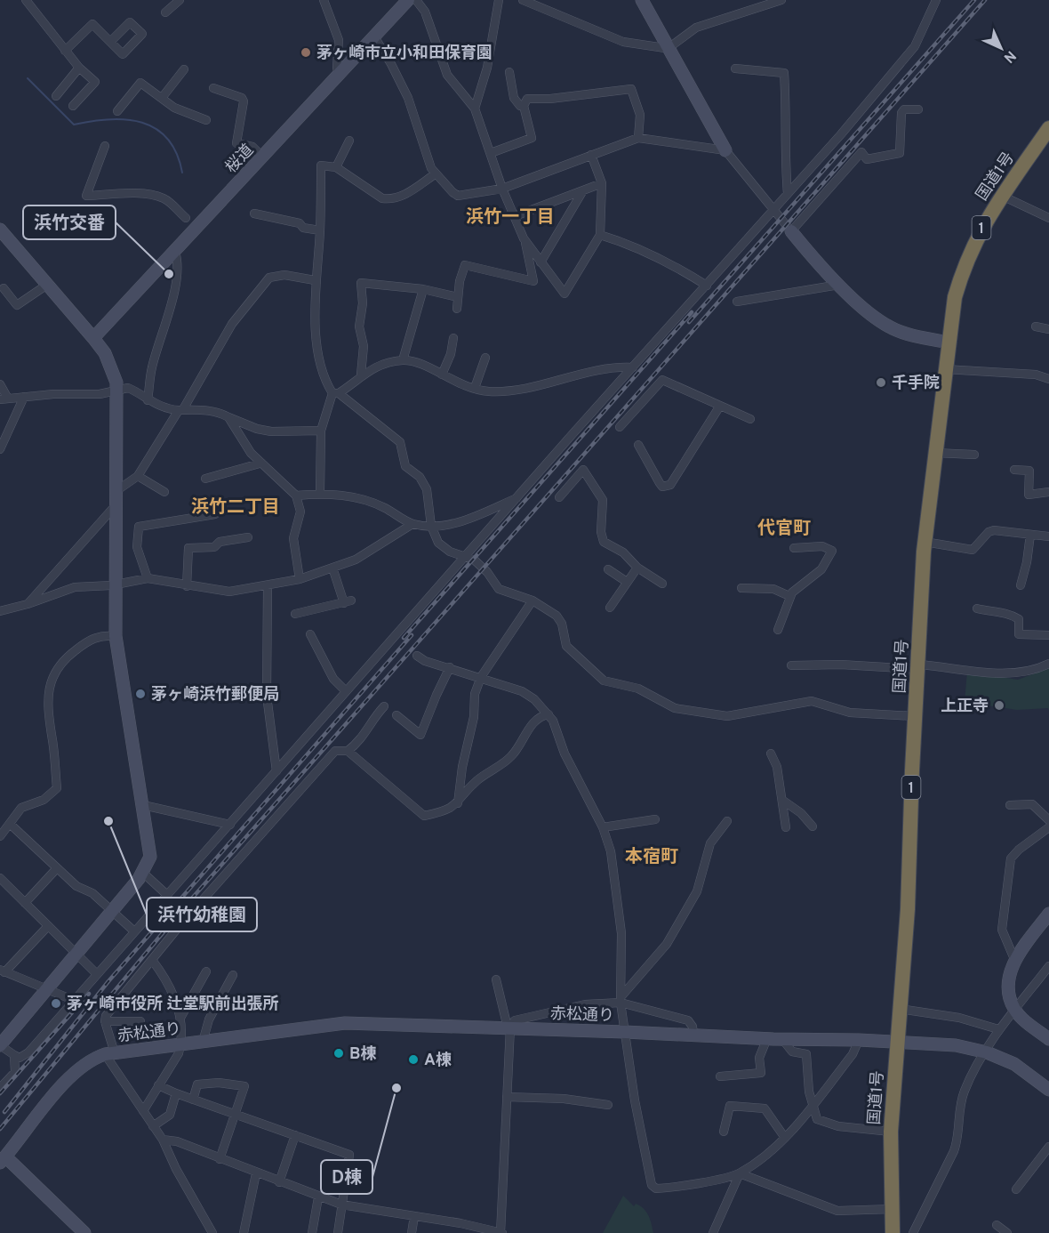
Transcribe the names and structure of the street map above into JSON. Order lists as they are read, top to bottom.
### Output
{
  "streets": {
    "highway": ["国道1号", "1"],
    "street": ["桜道", "赤松通り"]
  },
  "crossings": [
    ["国道1号", "赤松通り"]
  ],
  "districts": [
    "浜竹一丁目",
    "浜竹二丁目",
    "代官町",
    "本宿町"
  ],
  "places": [
    "茅ヶ崎市立小和田保育園",
    "浜竹交番",
    "千手院",
    "茅ヶ崎浜竹郵便局",
    "上正寺",
    "浜竹幼稚園",
    "茅ヶ崎市役所 辻堂駅前出張所",
    "B棟",
    "A棟",
    "D棟"
  ],
  "north": "bottom right"
}
